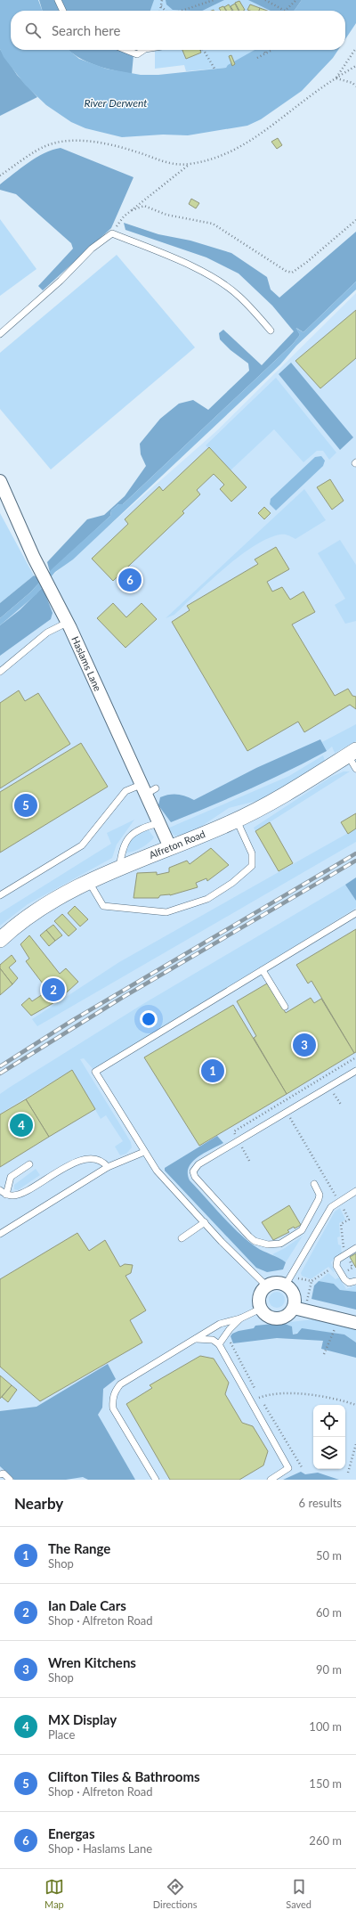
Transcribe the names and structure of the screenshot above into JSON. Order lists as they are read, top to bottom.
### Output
{
  "streets": {
    "street": ["Haslams Lane", "Alfreton Road"]
  },
  "crossings": [
    ["Haslams Lane", "Alfreton Road"]
  ],
  "water": ["River Derwent"],
  "page": {
    "search": "Search here",
    "pins": [
      "6",
      "5",
      "2",
      "3",
      "1",
      "4"
    ],
    "heading": ["Nearby", "6 results"],
    "list": [
      {
        "mark": "1",
        "name": "The Range",
        "note": "Shop",
        "value": "50 m"
      },
      {
        "mark": "2",
        "name": "Ian Dale Cars",
        "note": "Shop · Alfreton Road",
        "value": "60 m"
      },
      {
        "mark": "3",
        "name": "Wren Kitchens",
        "note": "Shop",
        "value": "90 m"
      },
      {
        "mark": "4",
        "name": "MX Display",
        "note": "Place",
        "value": "100 m"
      },
      {
        "mark": "5",
        "name": "Clifton Tiles & Bathrooms",
        "note": "Shop · Alfreton Road",
        "value": "150 m"
      },
      {
        "mark": "6",
        "name": "Energas",
        "note": "Shop · Haslams Lane",
        "value": "260 m"
      }
    ],
    "nav": ["Map", "Directions", "Saved"]
  }
}
